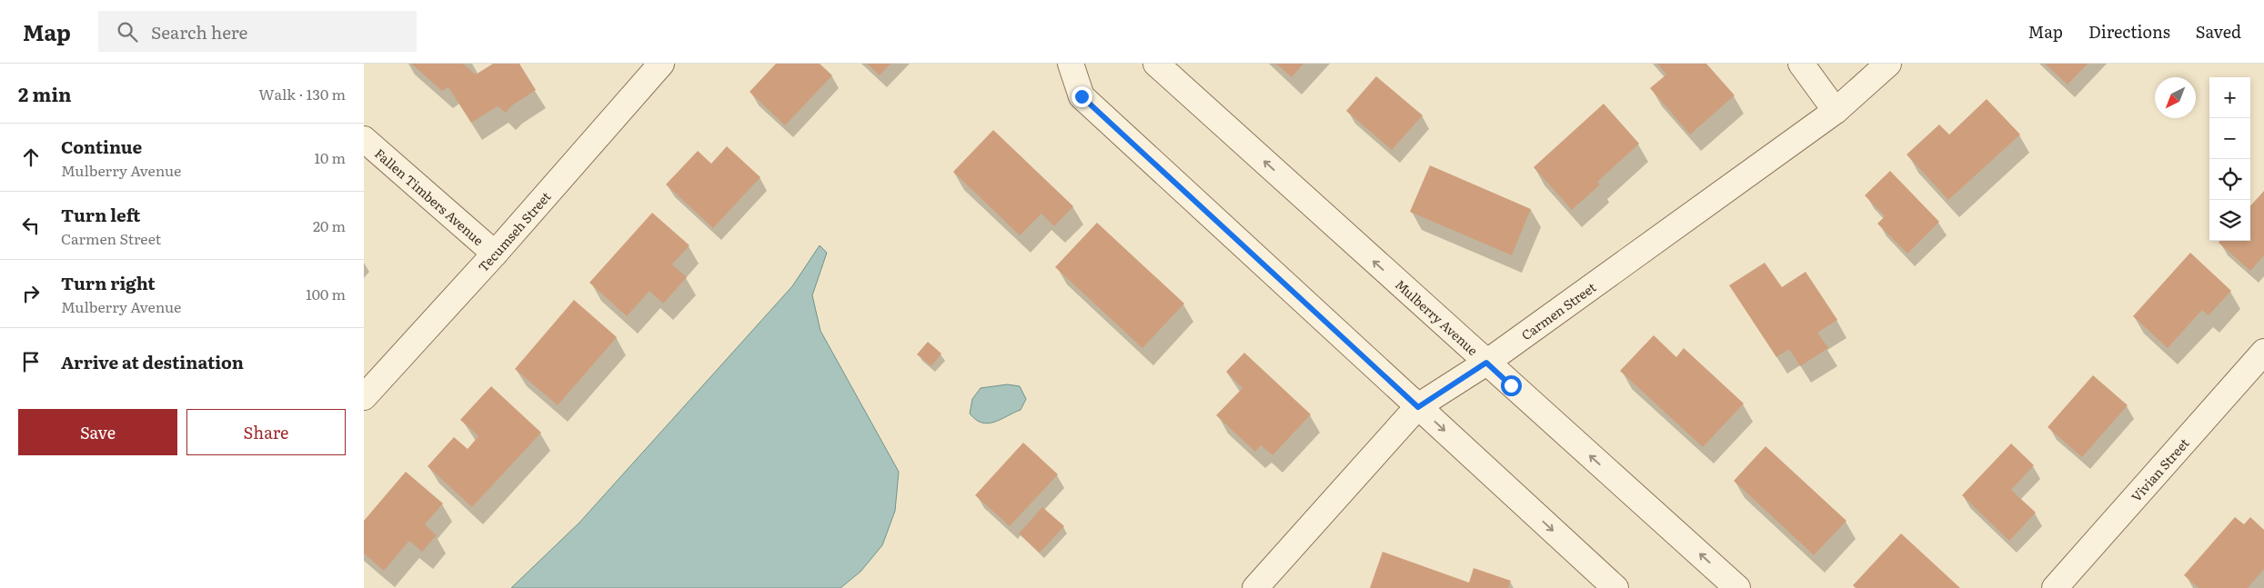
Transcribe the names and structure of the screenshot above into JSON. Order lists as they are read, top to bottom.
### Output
{
  "streets": {
    "street": [
      "Fallen Timbers Avenue",
      "Tecumseh Street",
      "Carmen Street",
      "Mulberry Avenue",
      "Vivian Street"
    ]
  },
  "crossings": [
    ["Fallen Timbers Avenue", "Tecumseh Street"],
    ["Carmen Street", "Mulberry Avenue"]
  ],
  "north": "bottom left",
  "page": {
    "header": "Map",
    "search": "Search here",
    "nav": ["Map", "Directions", "Saved"],
    "heading": ["2 min", "Walk · 130 m"],
    "map_buttons": ["+", "−"],
    "list": [
      ["Continue", "Mulberry Avenue", "10 m"],
      ["Turn left", "Carmen Street", "20 m"],
      ["Turn right", "Mulberry Avenue", "100 m"],
      "Arrive at destination"
    ],
    "buttons": ["Save", "Share"]
  }
}
